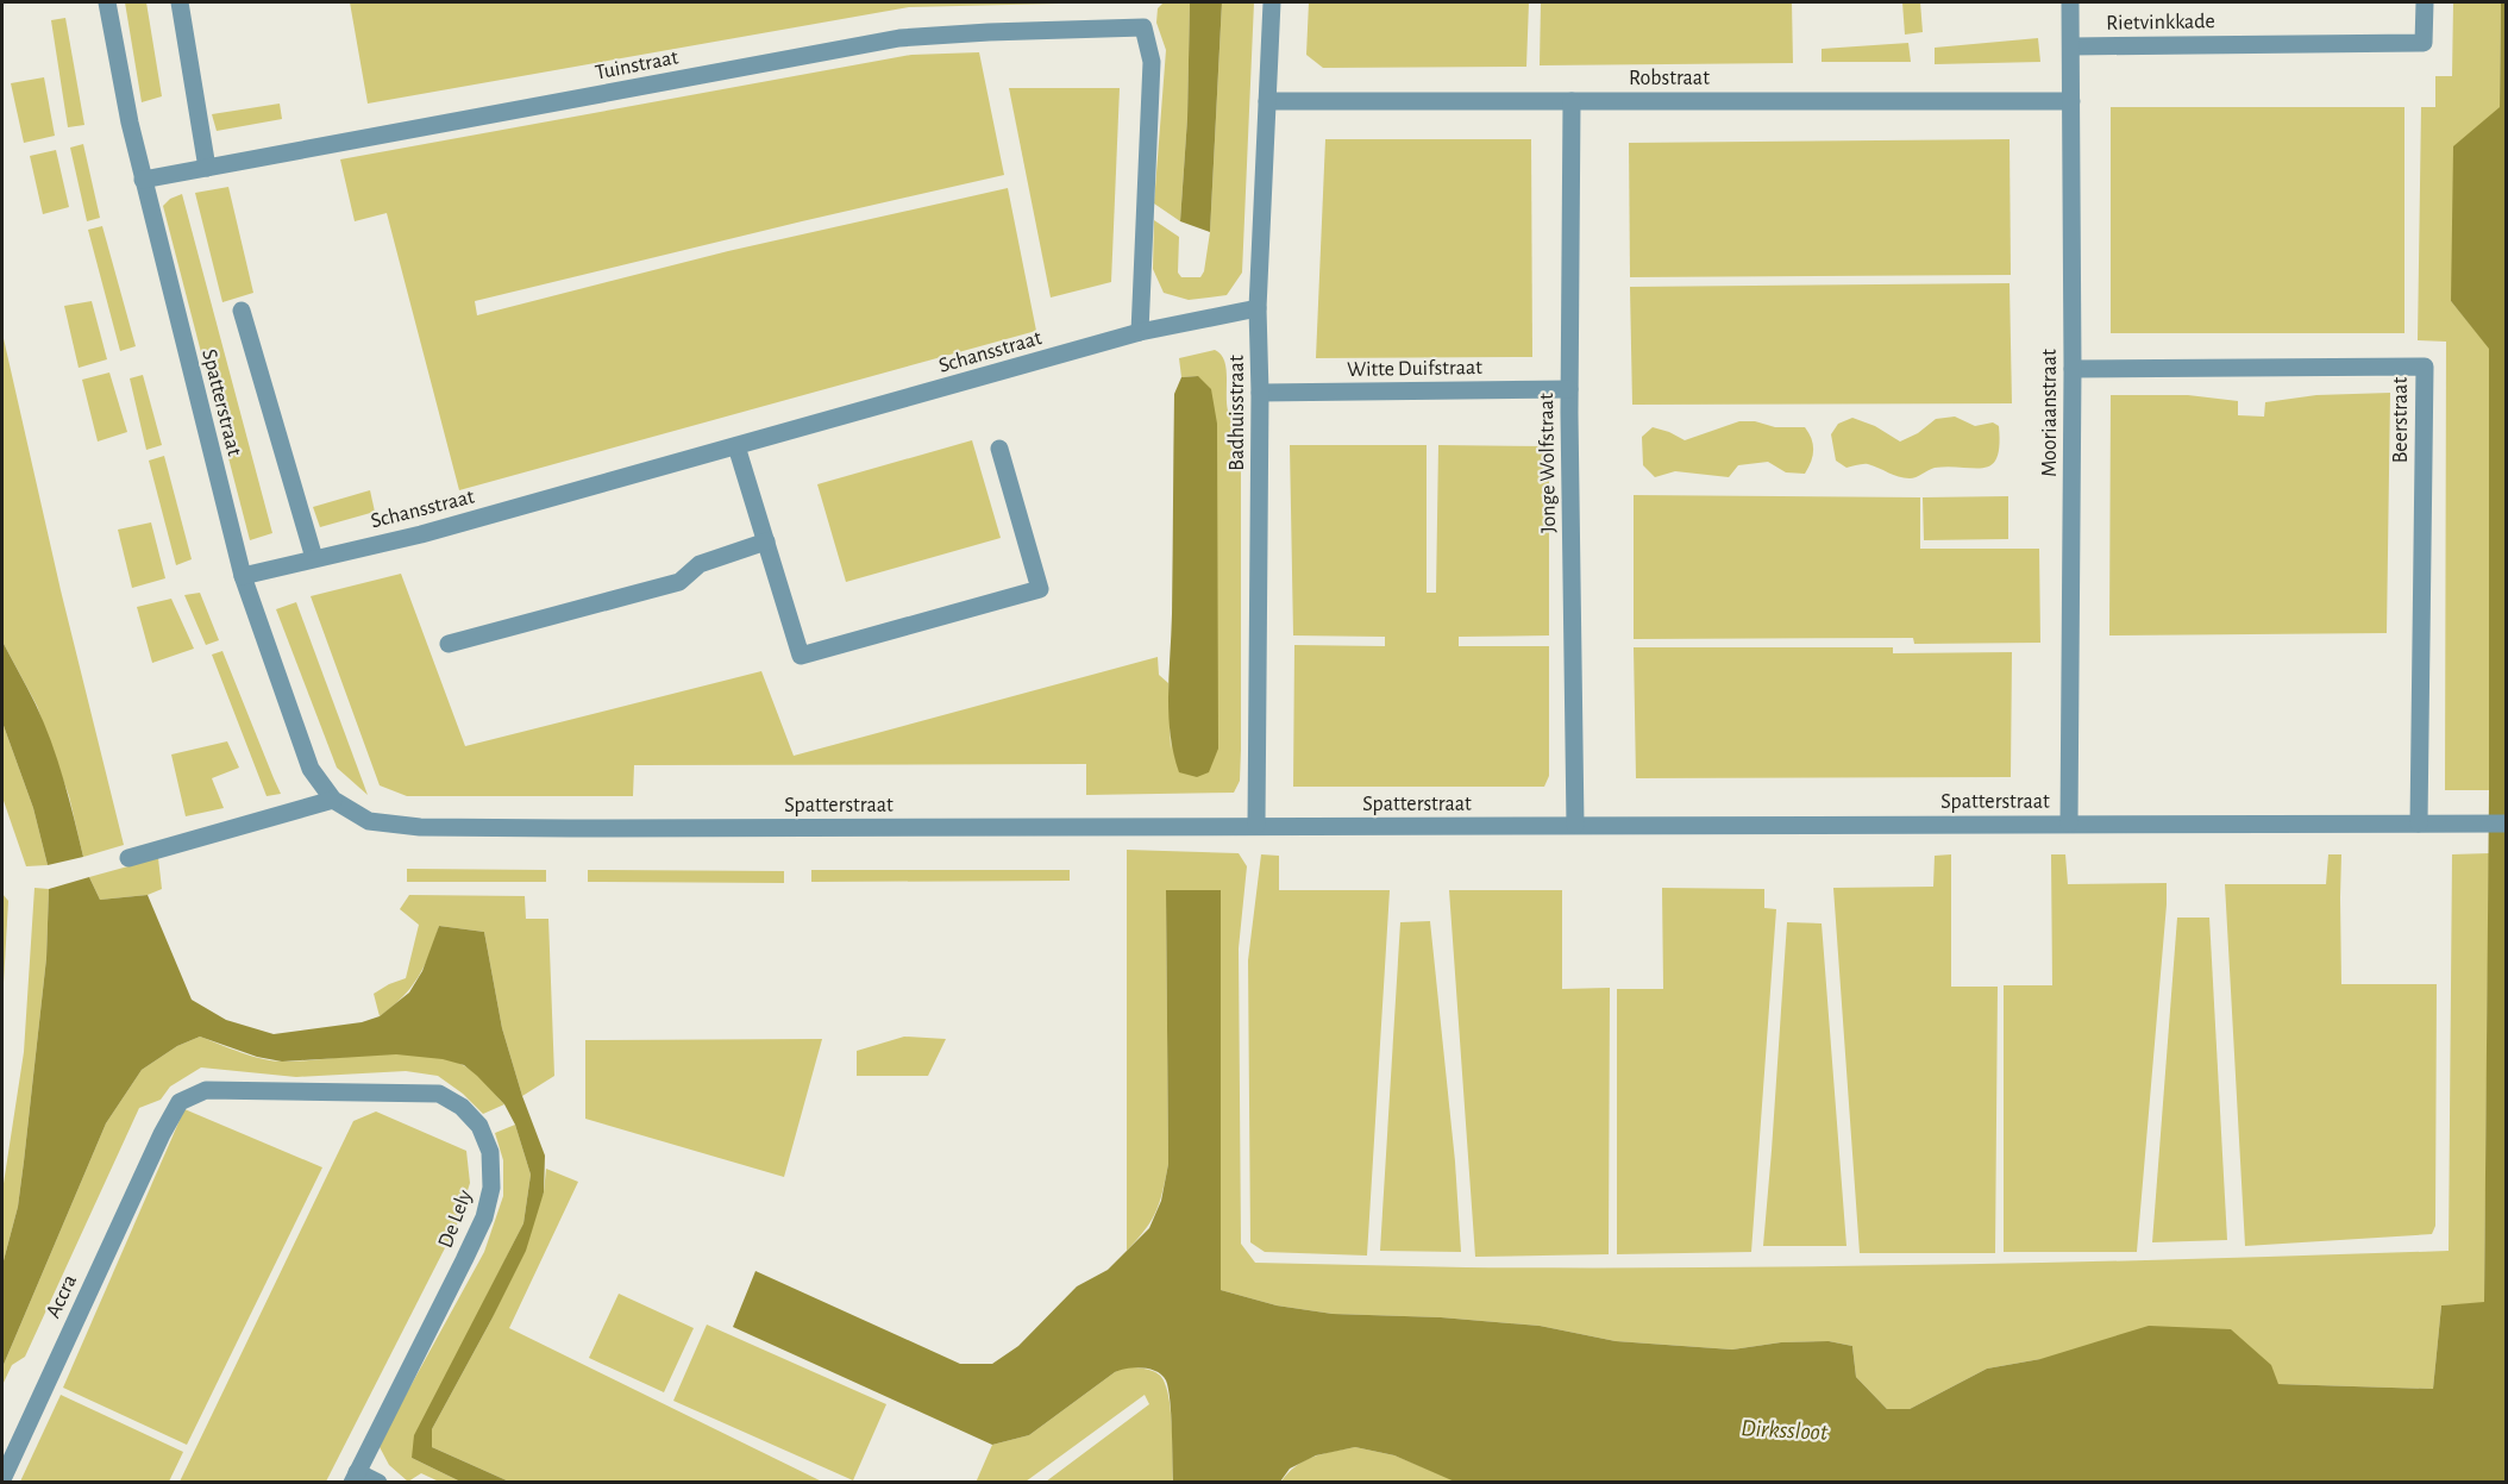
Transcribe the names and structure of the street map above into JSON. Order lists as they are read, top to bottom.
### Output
{
  "streets": {
    "street": [
      "Rietvinkkade",
      "Tuinstraat",
      "Robstraat",
      "Schansstraat",
      "Witte Duifstraat",
      "Spatterstraat",
      "Badhuisstraat",
      "Mooriaanstraat",
      "Beerstraat",
      "Jonge Wolfstraat",
      "De Lely",
      "Accra"
    ]
  },
  "crossings": [
    ["Rietvinkkade", "Mooriaanstraat"],
    ["Tuinstraat", "Schansstraat"],
    ["Tuinstraat", "Spatterstraat"],
    ["Robstraat", "Badhuisstraat"],
    ["Robstraat", "Mooriaanstraat"],
    ["Robstraat", "Jonge Wolfstraat"],
    ["Schansstraat", "Spatterstraat"],
    ["Schansstraat", "Badhuisstraat"],
    ["Witte Duifstraat", "Badhuisstraat"],
    ["Witte Duifstraat", "Jonge Wolfstraat"],
    ["Spatterstraat", "Badhuisstraat"],
    ["Spatterstraat", "Mooriaanstraat"],
    ["Spatterstraat", "Beerstraat"],
    ["Spatterstraat", "Jonge Wolfstraat"],
    ["Mooriaanstraat", "Beerstraat"],
    ["De Lely", "Accra"]
  ],
  "water": ["Dirkssloot"]
}
